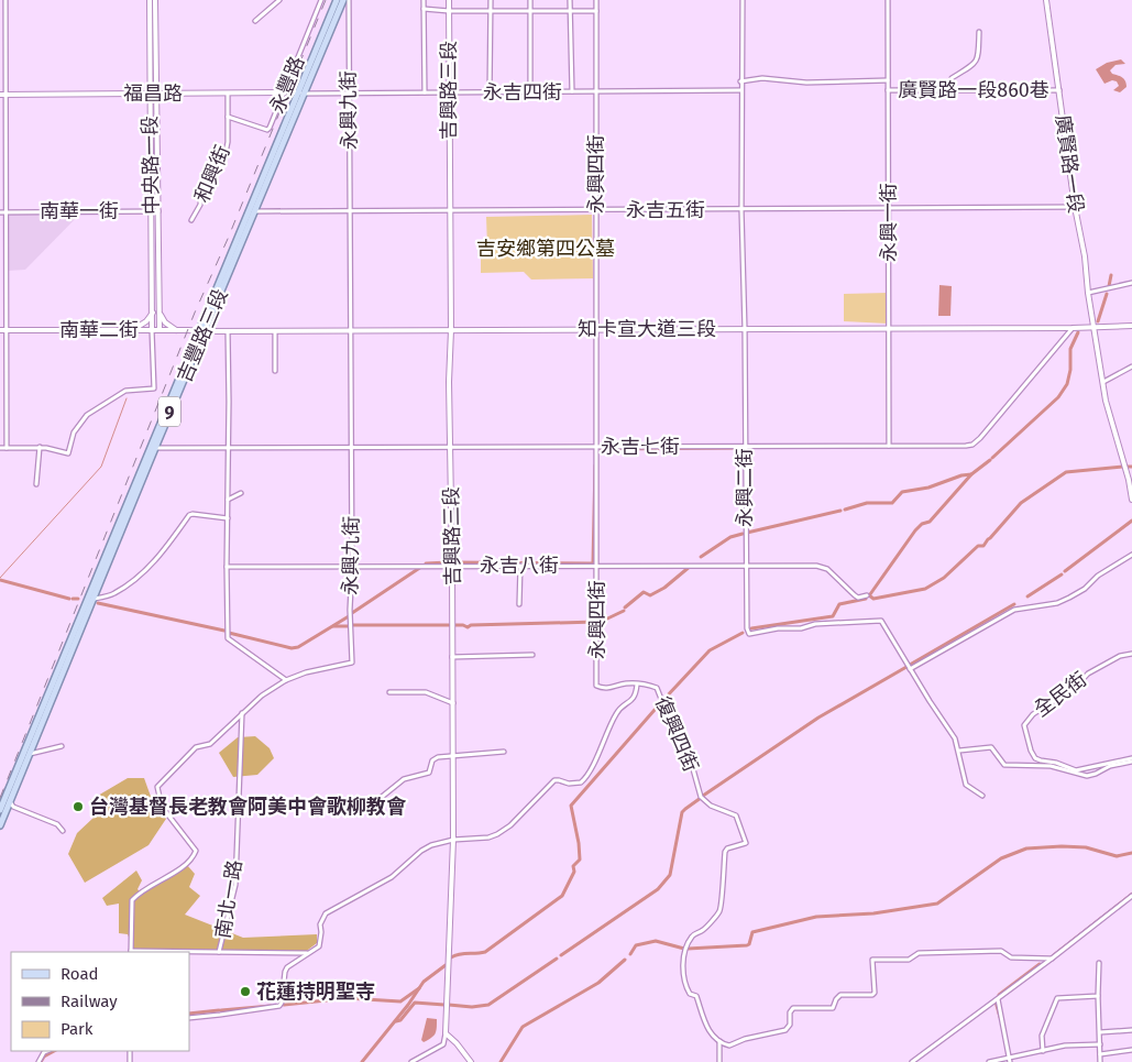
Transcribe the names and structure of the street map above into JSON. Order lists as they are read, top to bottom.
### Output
{
  "streets": {
    "main road": ["吉豐路三段", "9"],
    "street": [
      "永豐路",
      "吉興路三段",
      "廣賢路一段860巷",
      "永吉四街",
      "福昌路",
      "永興九街",
      "廣賢路一段",
      "中央路一段",
      "和興街",
      "永興四街",
      "永吉五街",
      "南華一街",
      "永興一街",
      "知卡宣大道三段",
      "南華二街",
      "永吉七街",
      "永興二街",
      "永吉八街",
      "全民街",
      "復興四街",
      "南北一路"
    ]
  },
  "crossings": [
    ["永豐路", "福昌路"],
    ["永豐路", "和興街"],
    ["吉興路三段", "永吉四街"],
    ["吉興路三段", "永吉五街"],
    ["吉興路三段", "知卡宣大道三段"],
    ["吉興路三段", "永吉七街"],
    ["吉興路三段", "永吉八街"],
    ["廣賢路一段860巷", "廣賢路一段"],
    ["廣賢路一段860巷", "永興一街"],
    ["永吉四街", "福昌路"],
    ["永吉四街", "永興九街"],
    ["永吉四街", "永興四街"],
    ["永吉四街", "吉豐路三段"],
    ["永吉四街", "永興二街"],
    ["福昌路", "中央路一段"],
    ["福昌路", "和興街"],
    ["福昌路", "吉豐路三段"],
    ["永興九街", "永吉五街"],
    ["永興九街", "知卡宣大道三段"],
    ["永興九街", "永吉七街"],
    ["永興九街", "永吉八街"],
    ["永興九街", "南北一路"],
    ["廣賢路一段", "永吉五街"],
    ["廣賢路一段", "知卡宣大道三段"],
    ["中央路一段", "南華一街"],
    ["中央路一段", "南華二街"],
    ["永興四街", "永吉五街"],
    ["永興四街", "知卡宣大道三段"],
    ["永興四街", "永吉七街"],
    ["永興四街", "永吉八街"],
    ["永興四街", "復興四街"],
    ["永吉五街", "永興一街"],
    ["永吉五街", "吉豐路三段"],
    ["永吉五街", "永興二街"],
    ["永興一街", "知卡宣大道三段"],
    ["永興一街", "永吉七街"],
    ["知卡宣大道三段", "南華二街"],
    ["知卡宣大道三段", "吉豐路三段"],
    ["知卡宣大道三段", "永吉七街"],
    ["知卡宣大道三段", "永興二街"],
    ["南華二街", "吉豐路三段"],
    ["吉豐路三段", "永吉七街"],
    ["永吉七街", "永興二街"],
    ["永興二街", "永吉八街"]
  ],
  "parks": ["吉安鄉第四公墓"],
  "places": ["台灣基督長老教會阿美中會歌柳教會", "花蓮持明聖寺"],
  "legend": ["Road", "Railway", "Park"]
}
